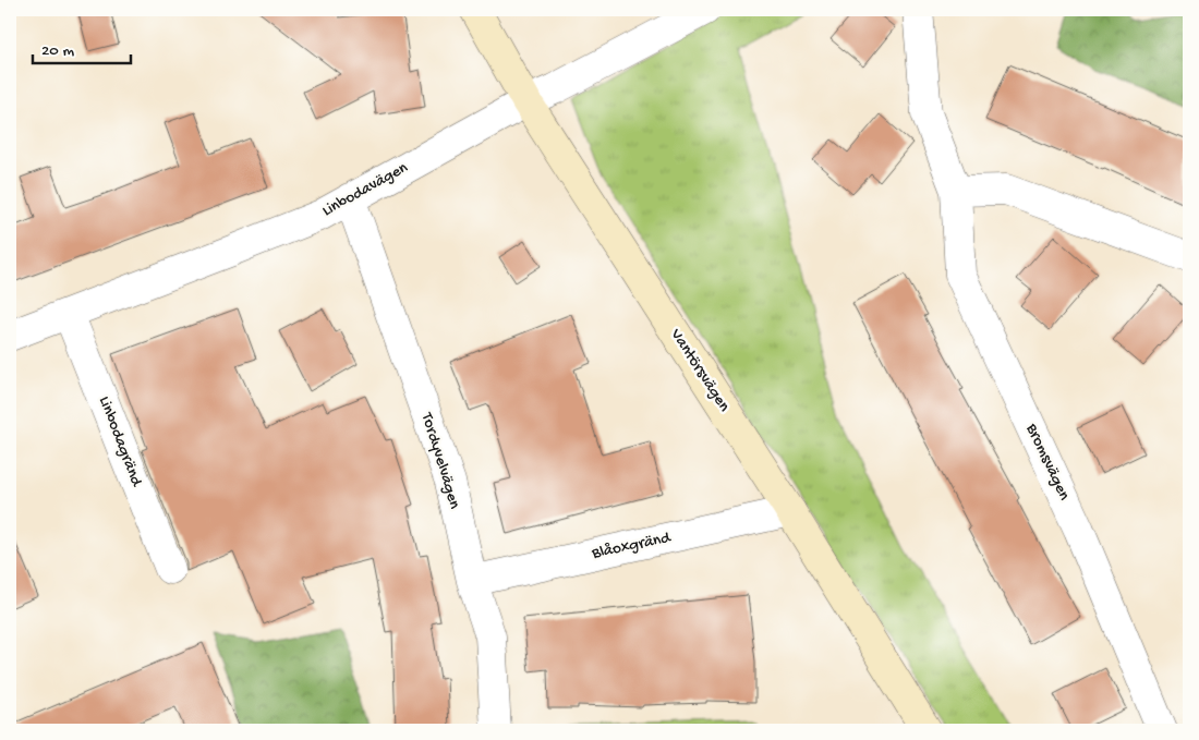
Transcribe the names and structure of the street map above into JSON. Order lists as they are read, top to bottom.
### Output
{
  "streets": {
    "street": [
      "Linbodavägen",
      "Vantörsvägen",
      "Linbodagränd",
      "Tordyvelvägen",
      "Bromsvägen",
      "Blåoxgränd"
    ]
  },
  "crossings": [
    ["Linbodavägen", "Vantörsvägen"],
    ["Linbodavägen", "Linbodagränd"],
    ["Linbodavägen", "Tordyvelvägen"],
    ["Vantörsvägen", "Blåoxgränd"],
    ["Tordyvelvägen", "Blåoxgränd"]
  ],
  "scale_bar": "20 m"
}
